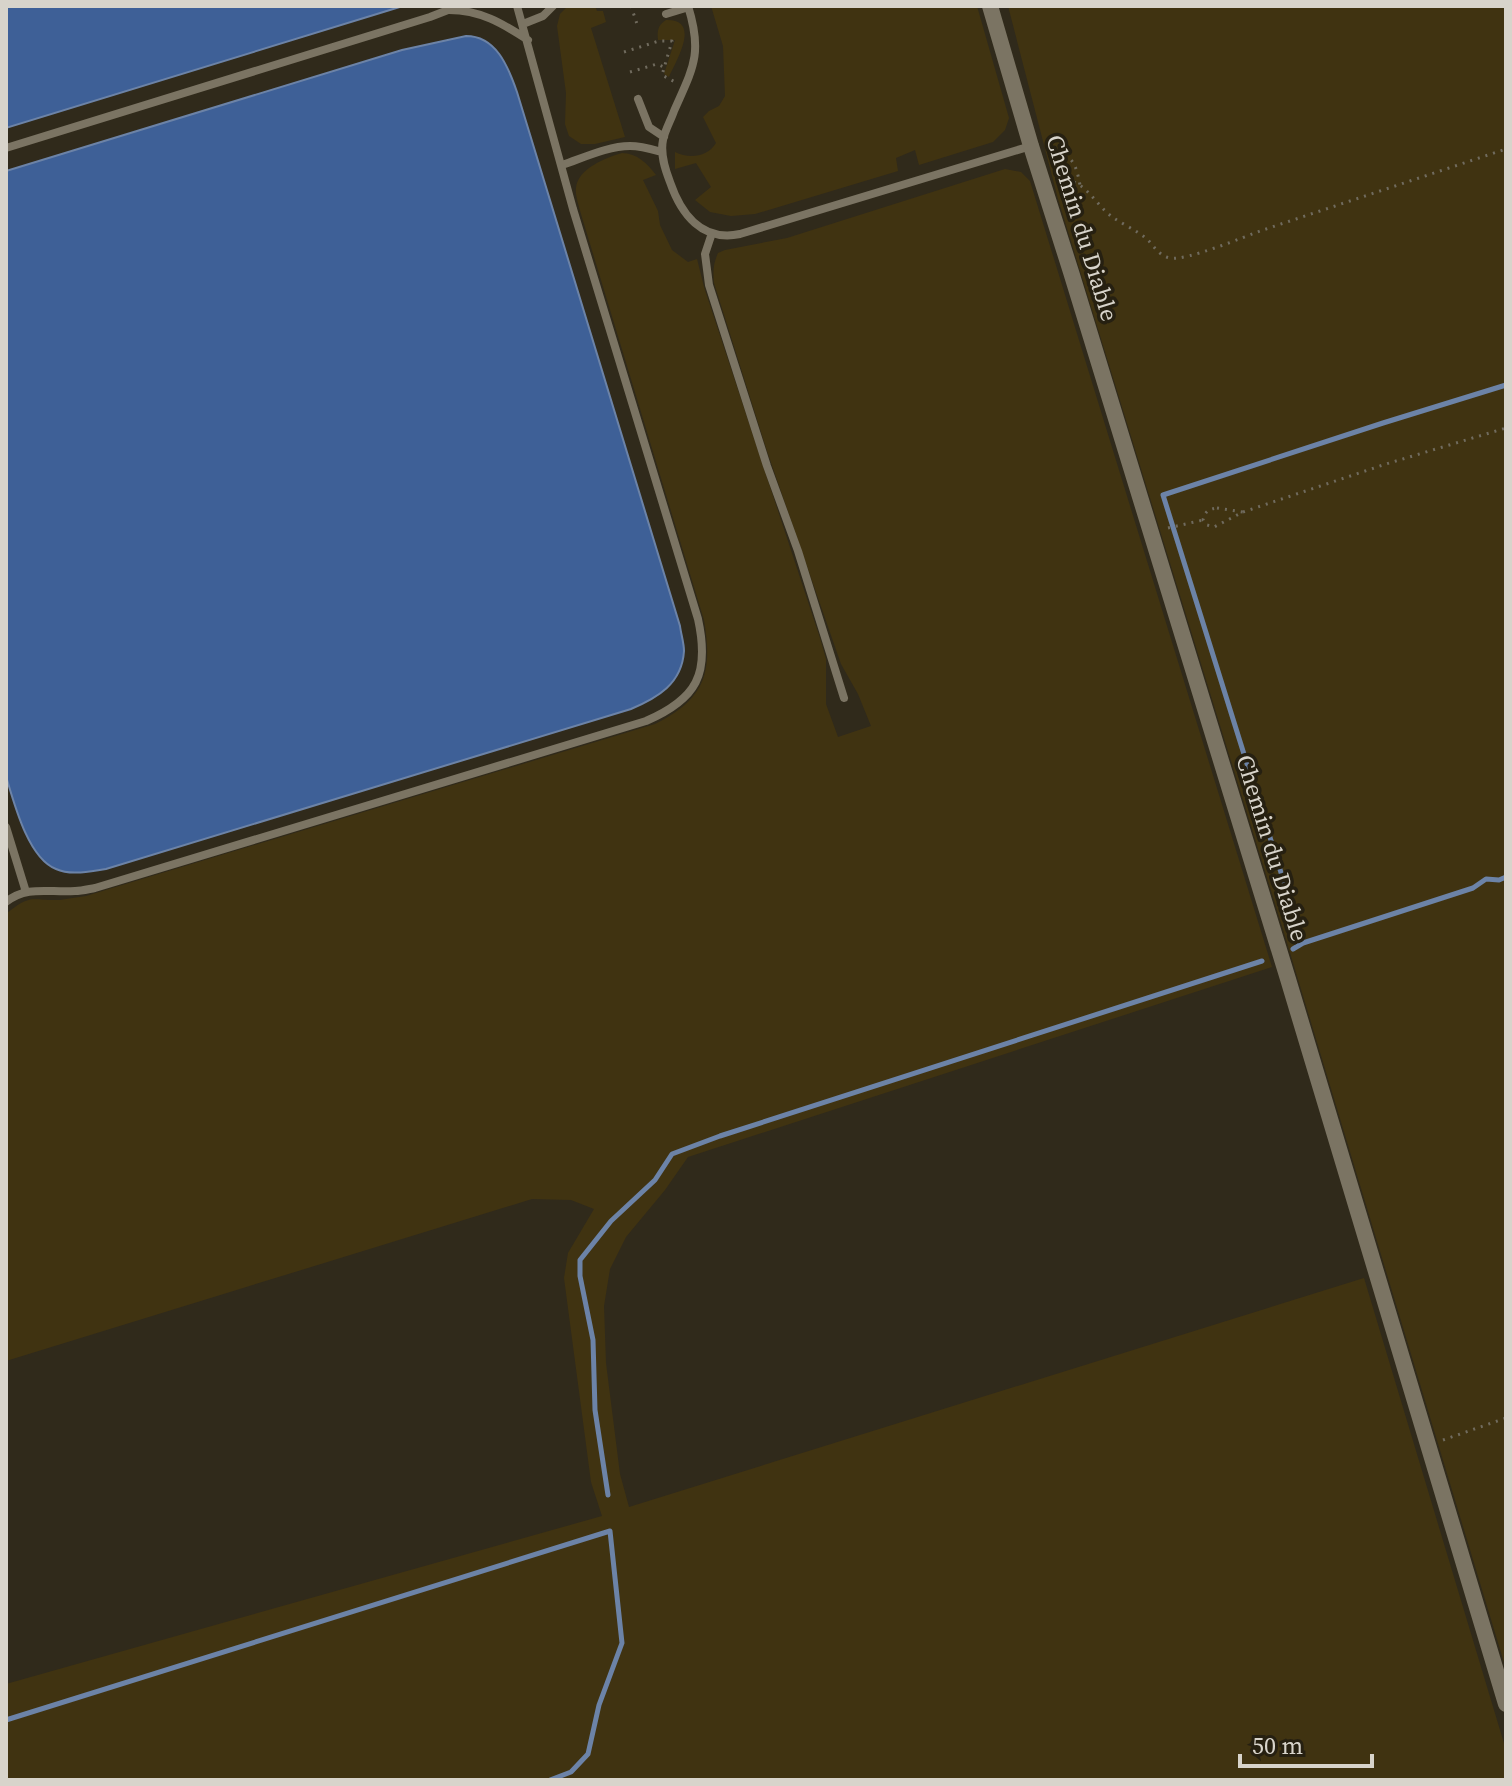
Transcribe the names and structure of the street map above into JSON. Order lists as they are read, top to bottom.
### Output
{
  "streets": {
    "street": ["Chemin du Diable"]
  },
  "scale_bar": "50 m"
}
